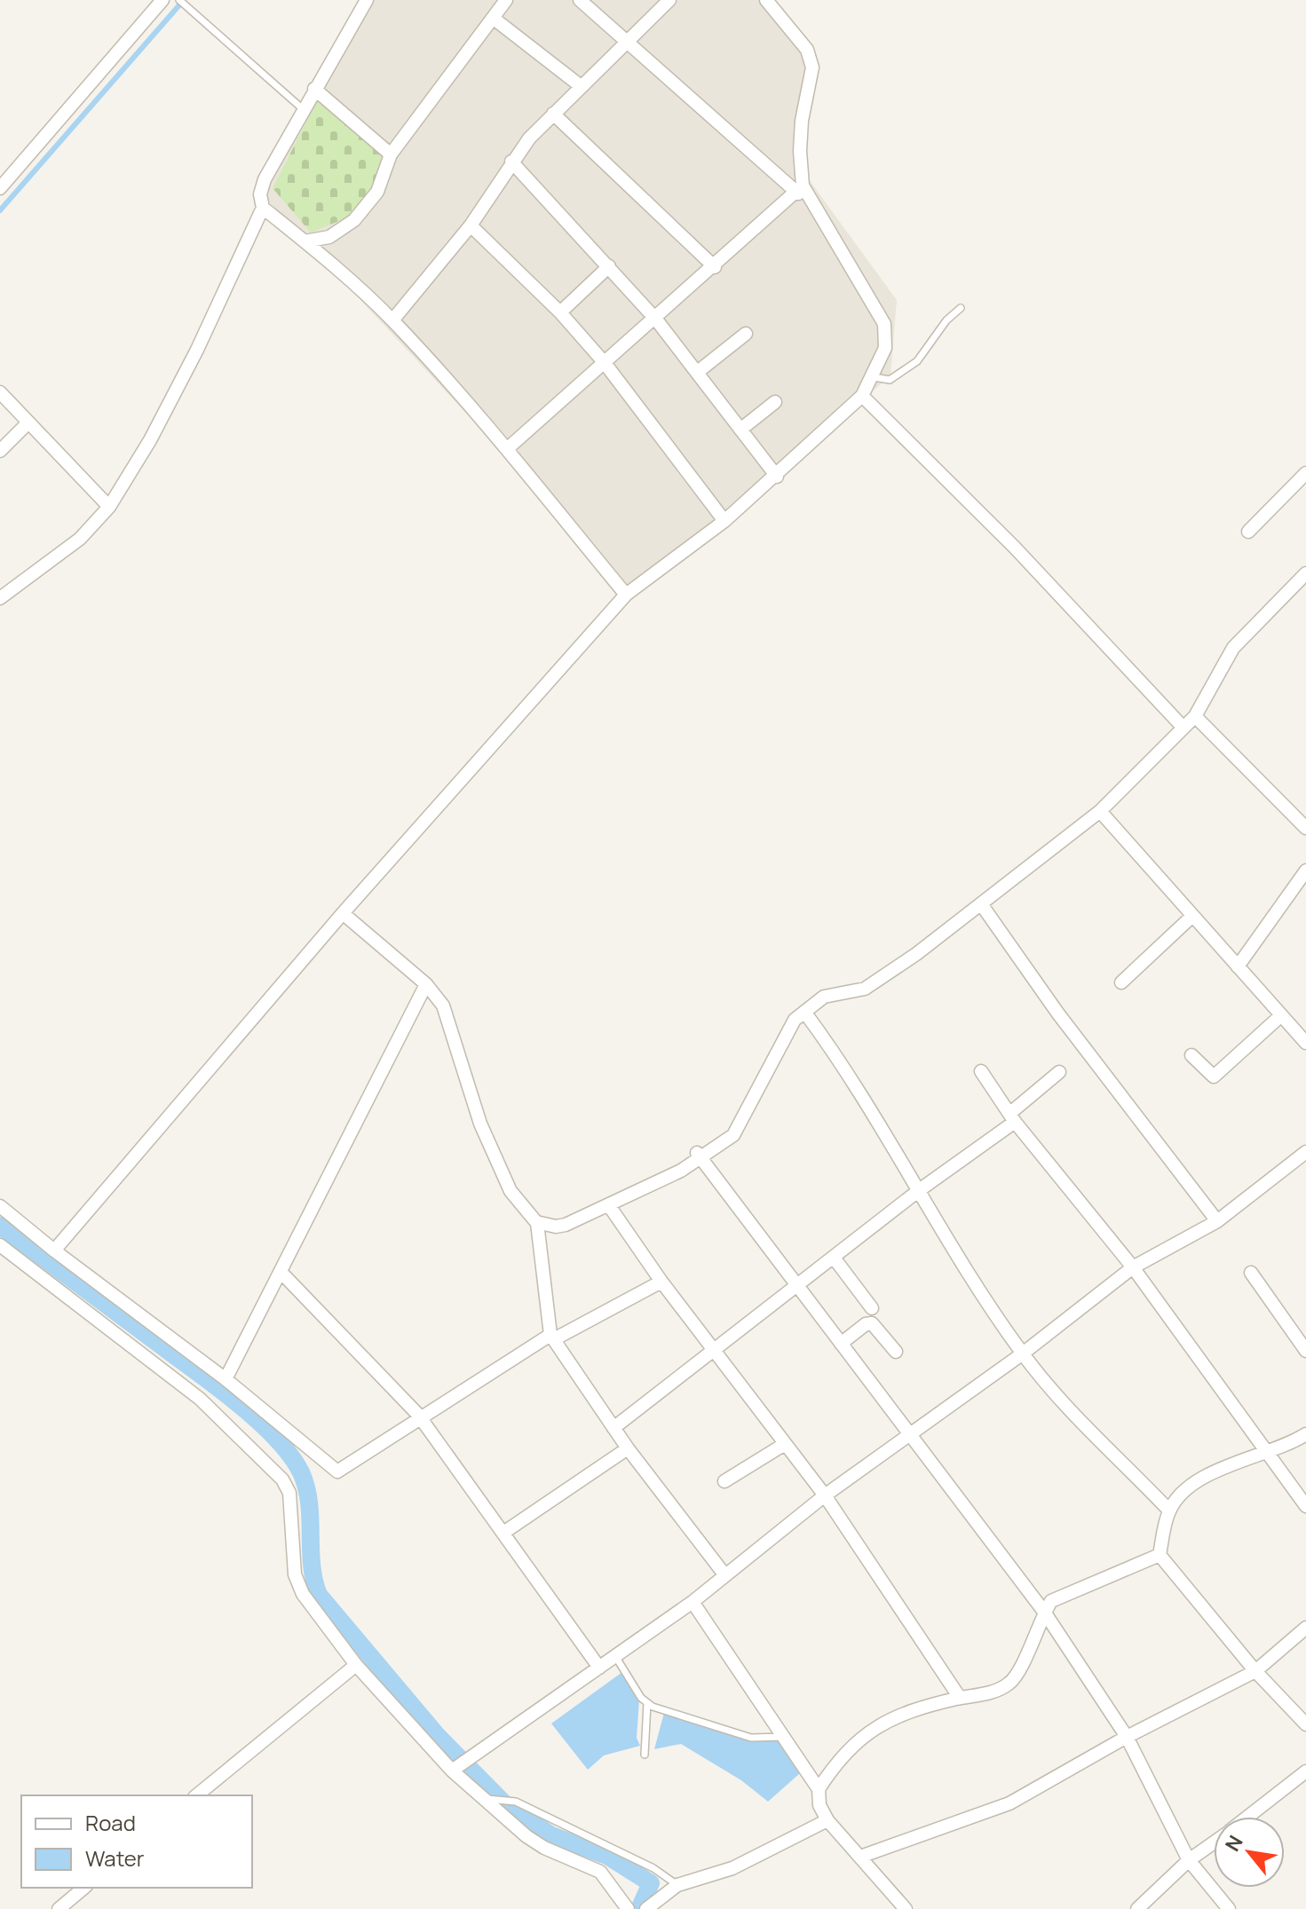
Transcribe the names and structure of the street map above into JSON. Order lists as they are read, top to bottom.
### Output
{
  "legend": ["Road", "Water"],
  "north": "top left"
}
